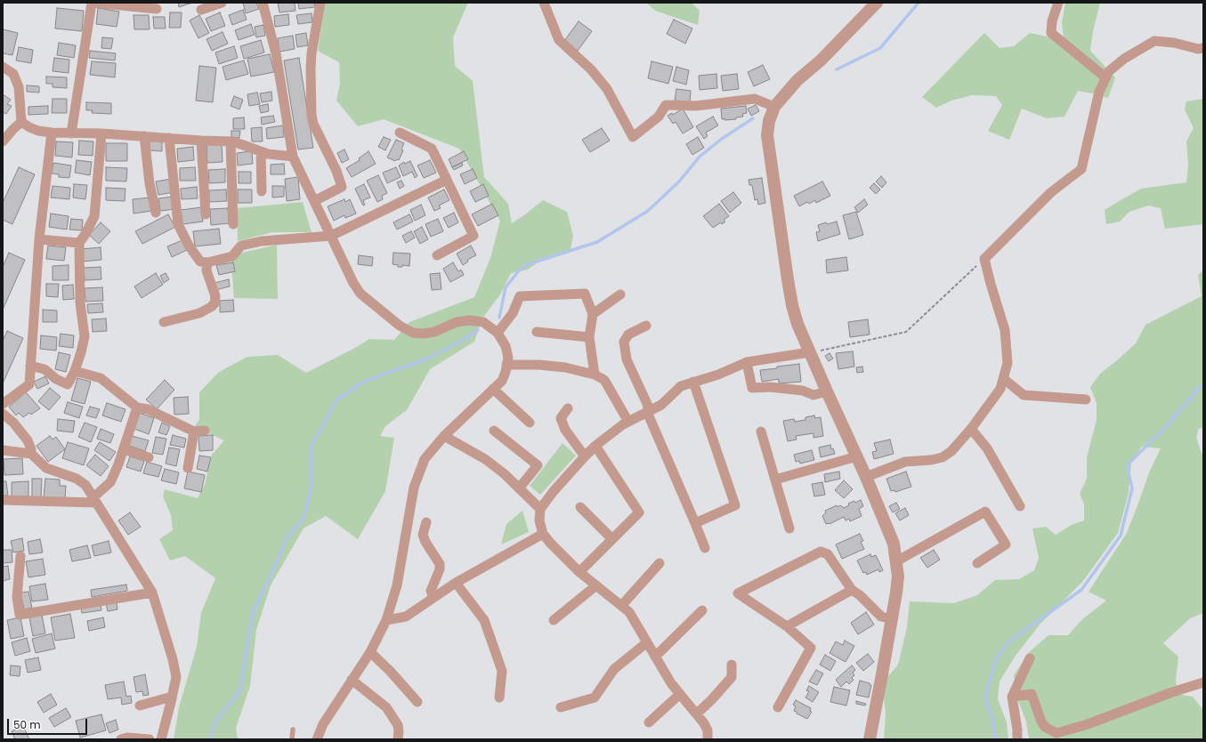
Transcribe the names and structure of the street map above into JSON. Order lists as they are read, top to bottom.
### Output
{
  "scale_bar": "50 m"
}
